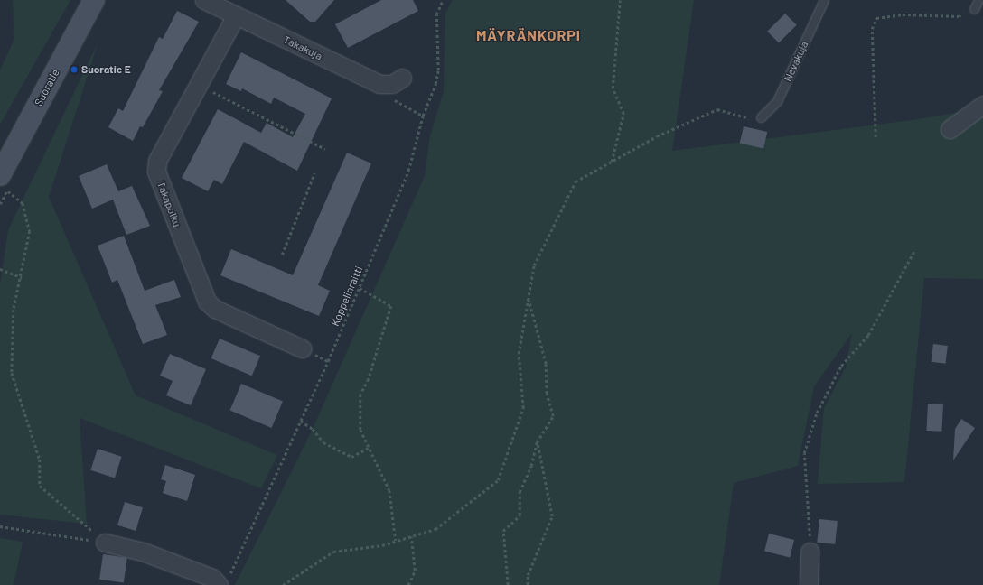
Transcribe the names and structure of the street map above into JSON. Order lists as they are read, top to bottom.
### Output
{
  "streets": {
    "street": ["Takakuja", "Suoratie", "Takapolku"],
    "lane": ["Nevakuja"],
    "path": ["Koppelinraitti"]
  },
  "crossings": [
    ["Takakuja", "Takapolku"]
  ],
  "districts": ["MÄYRÄNKORPI"],
  "places": ["Suoratie E"]
}
